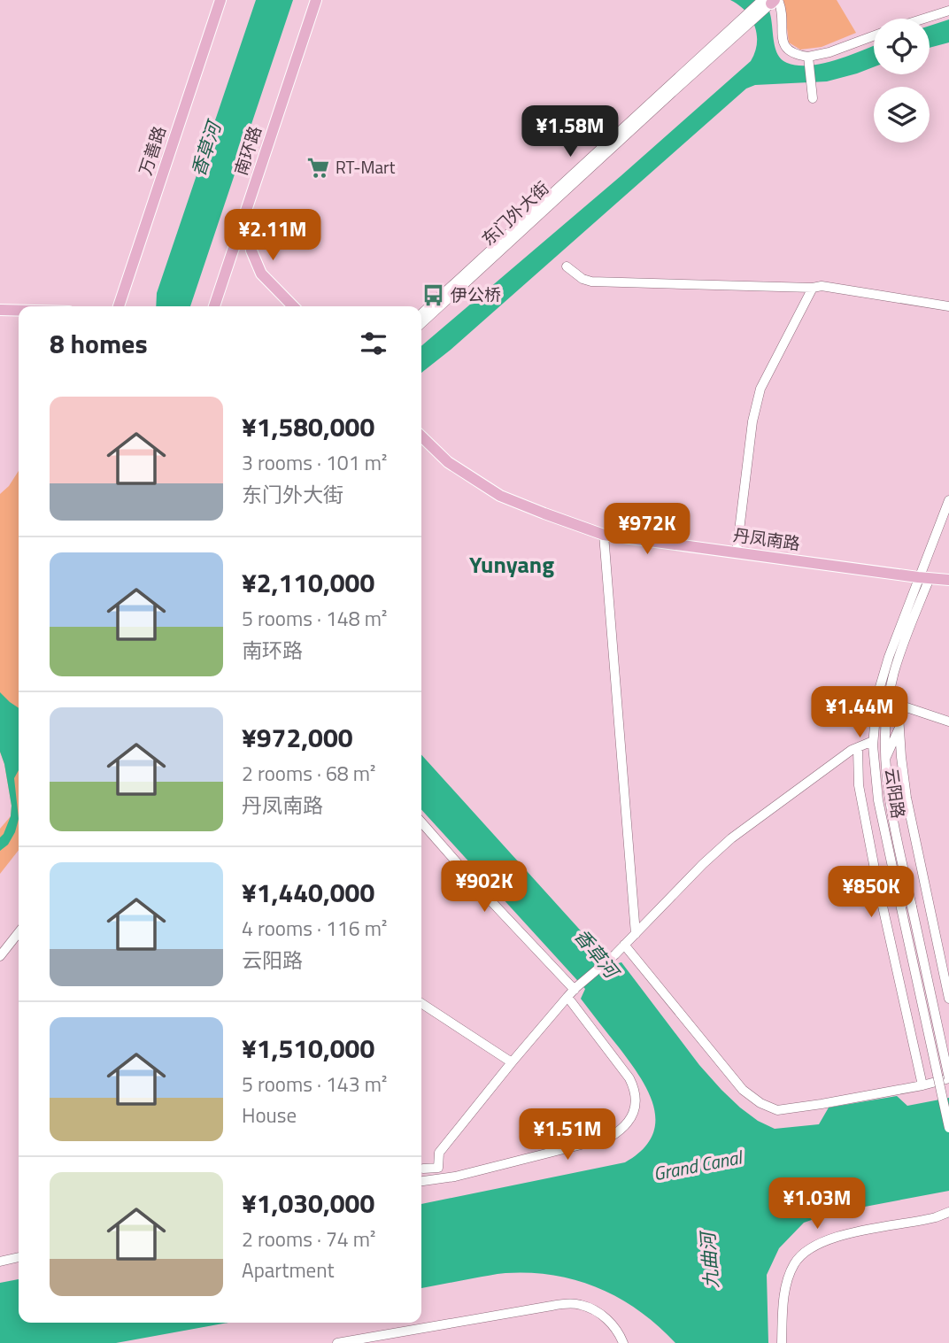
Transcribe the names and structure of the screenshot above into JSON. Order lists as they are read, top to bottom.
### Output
{
  "streets": {
    "main road": ["万善路", "南环路", "丹凤南路"],
    "street": ["东门外大街", "云阳路"]
  },
  "crossings": [
    ["丹凤南路", "云阳路"]
  ],
  "districts": ["Yunyang"],
  "water": ["香草河", "Grand Canal", "九曲河"],
  "places": {
    "supermarket": ["RT-Mart"],
    "bus stop": ["伊公桥"]
  },
  "page": {
    "price": [
      "¥1.58M",
      "¥2.11M",
      "¥972K",
      "¥1.44M",
      "¥902K",
      "¥850K",
      "¥1.51M",
      "¥1.03M"
    ],
    "heading": "8 homes",
    "list": [
      {
        "name": "¥1,580,000",
        "note": "3 rooms · 101 m² · 东门外大街"
      },
      {
        "name": "¥2,110,000",
        "note": "5 rooms · 148 m² · 南环路"
      },
      {
        "name": "¥972,000",
        "note": "2 rooms · 68 m² · 丹凤南路"
      },
      {
        "name": "¥1,440,000",
        "note": "4 rooms · 116 m² · 云阳路"
      },
      {
        "name": "¥1,510,000",
        "note": "5 rooms · 143 m² · House"
      },
      {
        "name": "¥1,030,000",
        "note": "2 rooms · 74 m² · Apartment"
      }
    ]
  }
}
